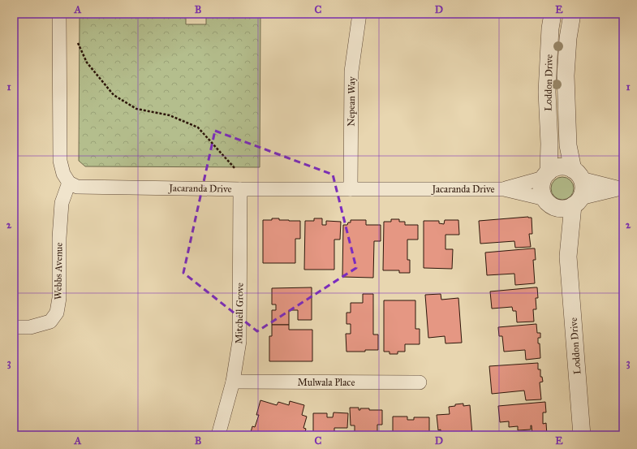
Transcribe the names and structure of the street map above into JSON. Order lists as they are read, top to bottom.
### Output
{
  "streets": {
    "street": [
      "Loddon Drive",
      "Nepean Way",
      "Jacaranda Drive",
      "Webbs Avenue",
      "Mitchell Grove",
      "Mulwala Place"
    ]
  },
  "crossings": [
    ["Loddon Drive", "Jacaranda Drive"],
    ["Nepean Way", "Jacaranda Drive"],
    ["Jacaranda Drive", "Webbs Avenue"],
    ["Jacaranda Drive", "Mitchell Grove"],
    ["Mitchell Grove", "Mulwala Place"]
  ],
  "grid": {
    "columns": [
      "A",
      "B",
      "C",
      "D",
      "E"
    ],
    "rows": ["1", "2", "3"]
  }
}
